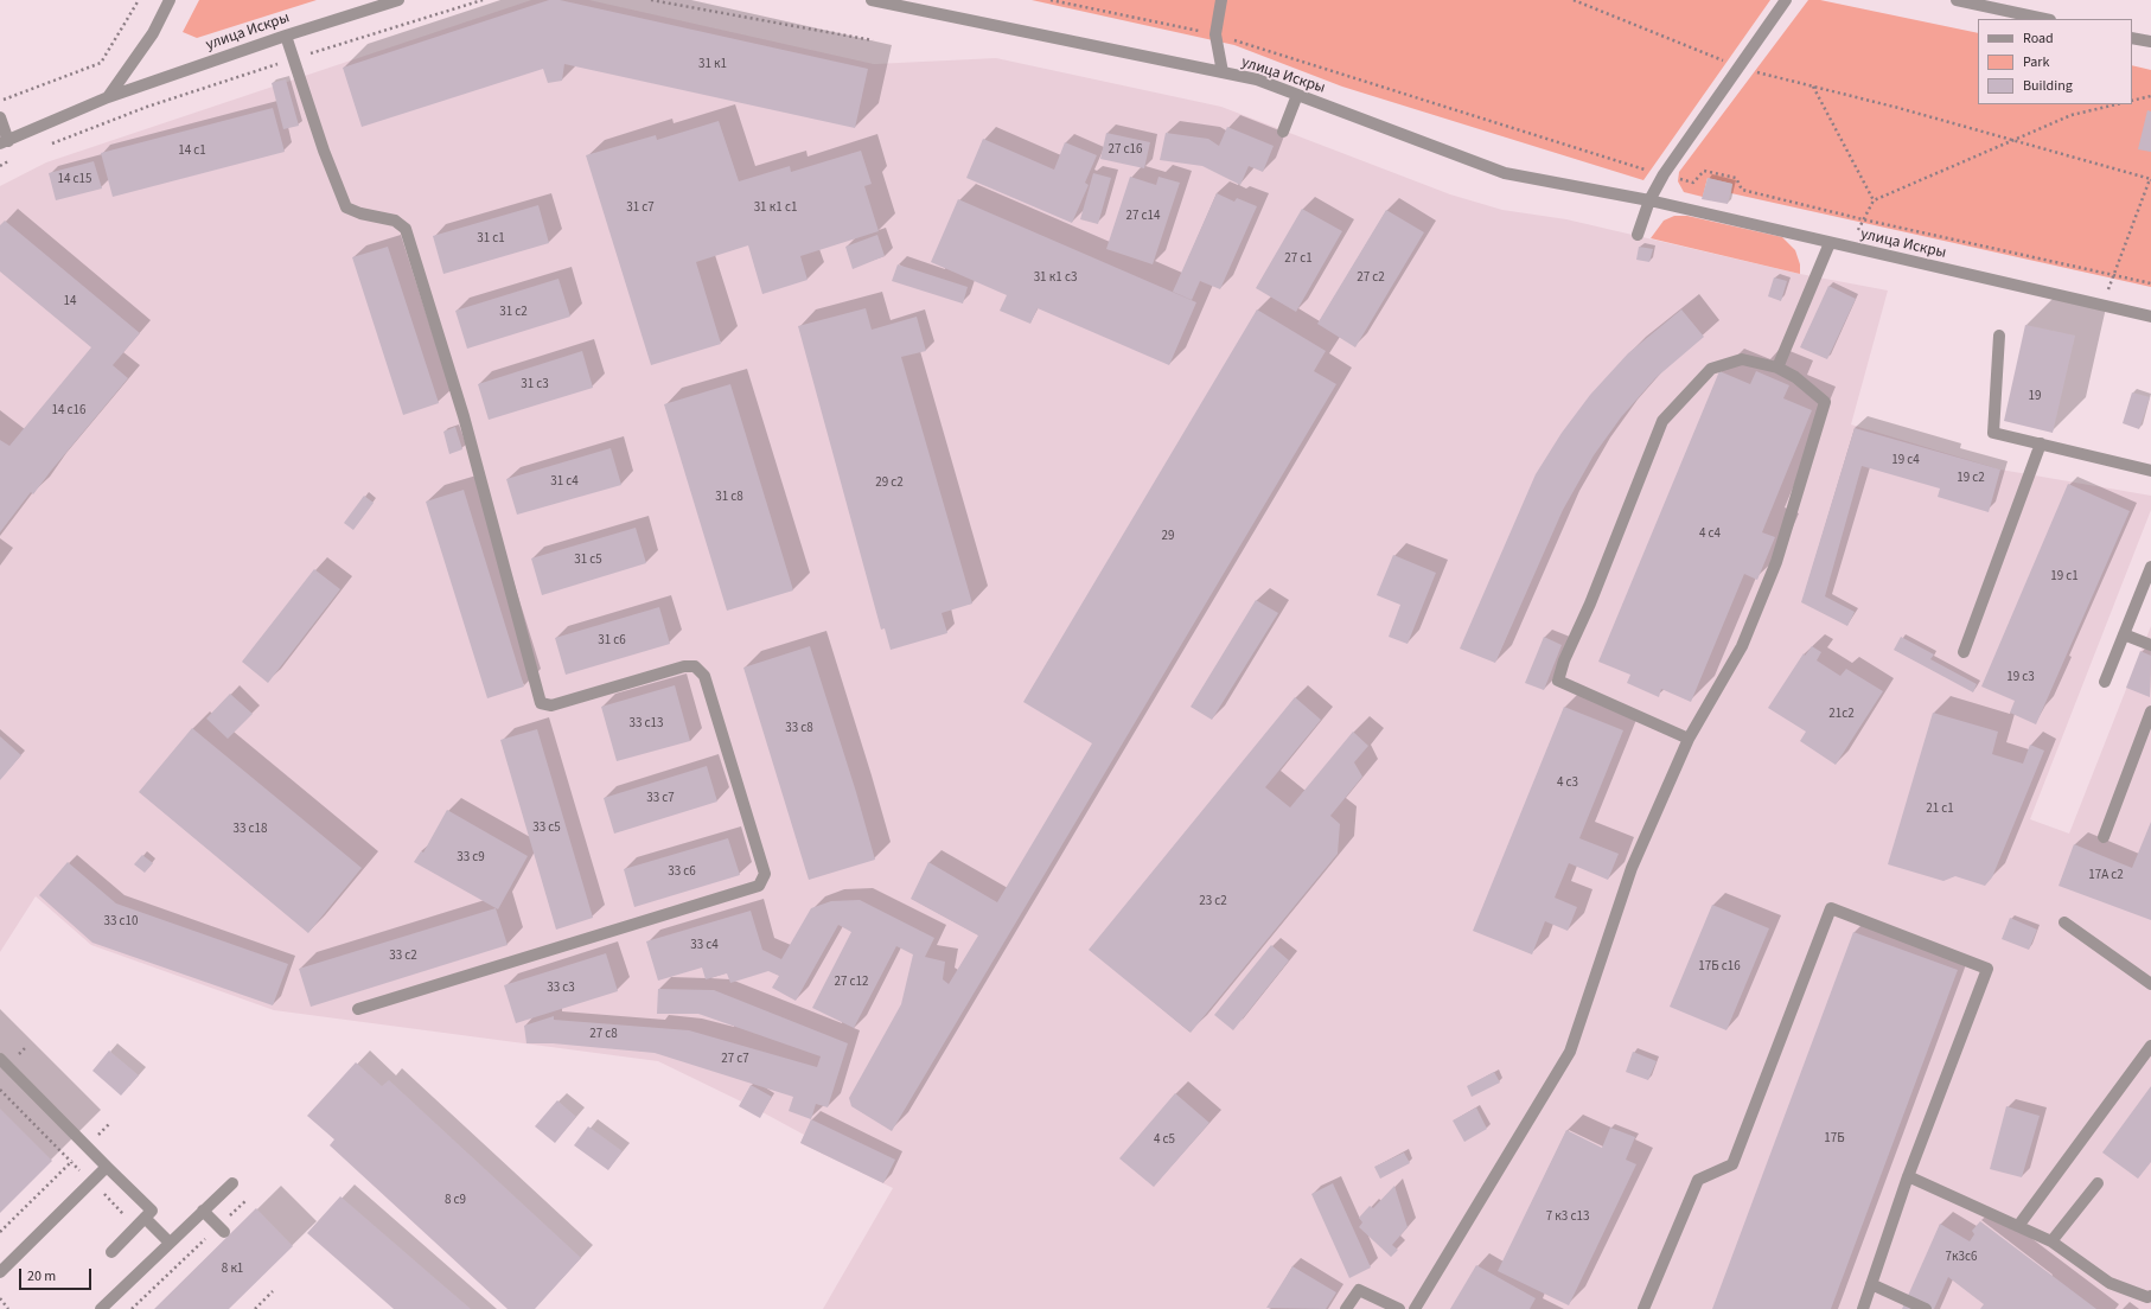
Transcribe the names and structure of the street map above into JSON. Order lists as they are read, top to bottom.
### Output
{
  "streets": {
    "street": ["улица Искры"]
  },
  "house_numbers": [
    "31 к1",
    "27 с16",
    "14 с1",
    "14 с15",
    "31 с7",
    "31 к1 с1",
    "27 c14",
    "31 с1",
    "27 с1",
    "31 к1 с3",
    "27 с2",
    "14",
    "31 с2",
    "31 с3",
    "19",
    "14 с16",
    "19 с4",
    "19 с2",
    "31 с4",
    "29 с2",
    "31 с8",
    "4 с4",
    "29",
    "31 с5",
    "19 с1",
    "31 с6",
    "19 с3",
    "21с2",
    "33 с13",
    "33 с8",
    "4 с3",
    "33 с7",
    "21 с1",
    "33 с5",
    "33 с18",
    "33 с9",
    "33 с6",
    "17А с2",
    "23 с2",
    "33 с10",
    "33 с4",
    "33 с2",
    "17Б с16",
    "27 с12",
    "33 с3",
    "27 с8",
    "27 с7",
    "17Б",
    "4 с5",
    "8 с9",
    "7 к3 с13",
    "7к3с6",
    "8 к1"
  ],
  "legend": ["Road", "Park", "Building"],
  "scale_bar": "20 m"
}
